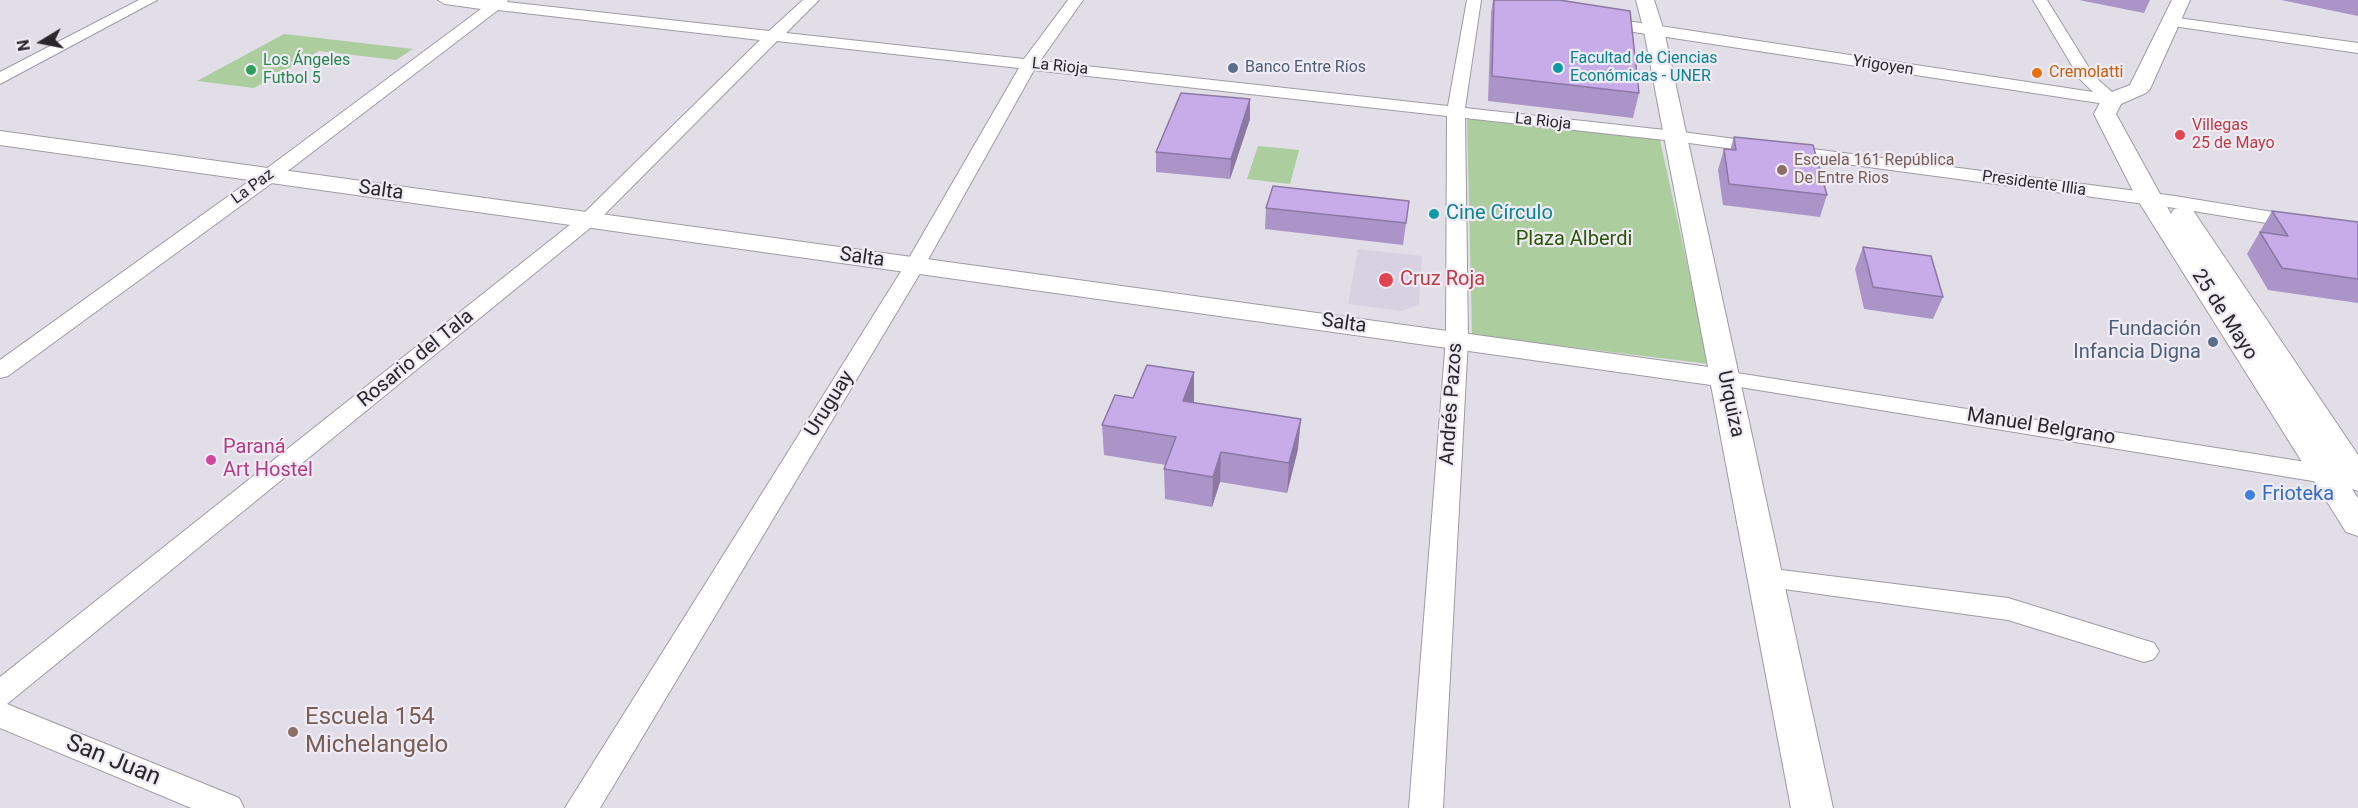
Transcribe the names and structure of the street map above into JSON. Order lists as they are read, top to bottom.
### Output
{
  "streets": {
    "street": [
      "Yrigoyen",
      "La Rioja",
      "Presidente Illia",
      "La Paz",
      "Salta",
      "25 de Mayo",
      "Rosario del Tala",
      "Uruguay",
      "Andrés Pazos",
      "Urquiza",
      "Manuel Belgrano",
      "San Juan"
    ]
  },
  "crossings": [
    ["Yrigoyen", "25 de Mayo"],
    ["Yrigoyen", "Urquiza"],
    ["La Rioja", "Presidente Illia"],
    ["La Rioja", "La Paz"],
    ["La Rioja", "Rosario del Tala"],
    ["La Rioja", "Uruguay"],
    ["La Rioja", "Andrés Pazos"],
    ["La Rioja", "Urquiza"],
    ["Presidente Illia", "25 de Mayo"],
    ["Presidente Illia", "Urquiza"],
    ["La Paz", "Salta"],
    ["Salta", "Rosario del Tala"],
    ["Salta", "Uruguay"],
    ["Salta", "Andrés Pazos"],
    ["Salta", "Urquiza"],
    ["Salta", "Manuel Belgrano"],
    ["25 de Mayo", "Manuel Belgrano"],
    ["Urquiza", "Manuel Belgrano"]
  ],
  "parks": ["Plaza Alberdi"],
  "places": [
    "Banco Entre Ríos",
    "Facultad de Ciencias Económicas - UNER",
    "Los Ángeles Futbol 5",
    "Cremolatti",
    "Villegas 25 de Mayo",
    "Escuela 161 República De Entre Rios",
    "Cine Círculo",
    "Cruz Roja",
    "Fundación Infancia Digna",
    "Paraná Art Hostel",
    "Frioteka",
    "Escuela 154 Michelangelo"
  ],
  "north": "left"
}
